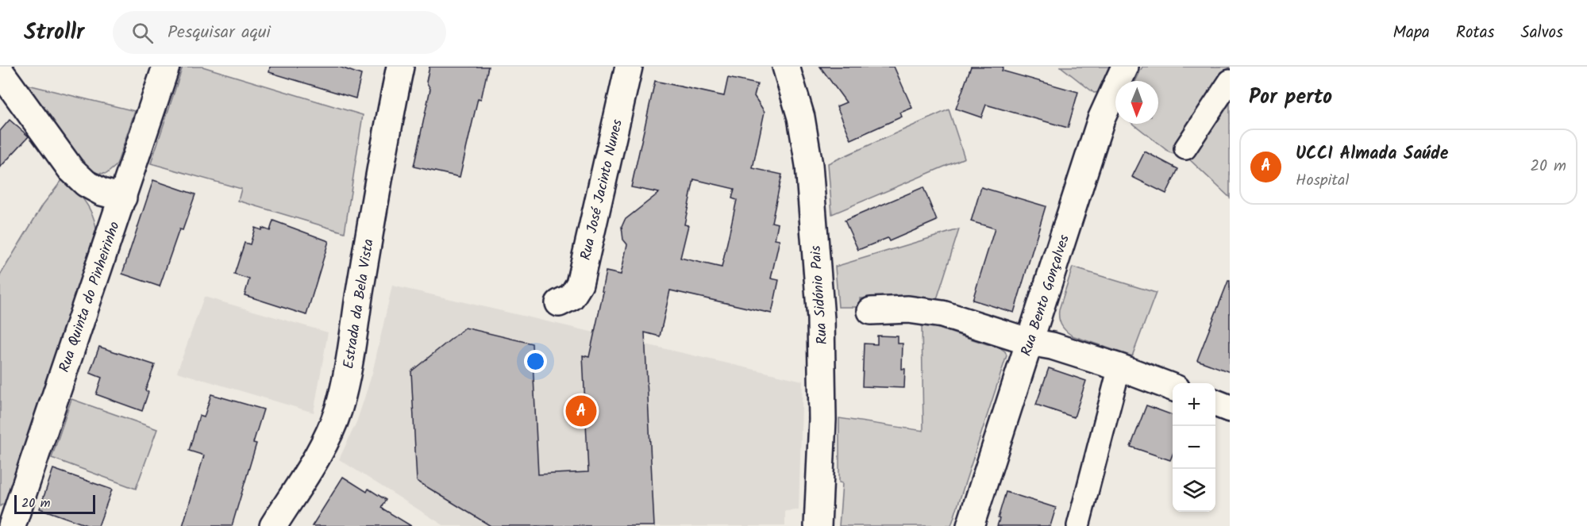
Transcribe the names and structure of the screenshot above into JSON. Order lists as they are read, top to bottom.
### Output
{
  "streets": {
    "street": [
      "Rua José Jacinto Nunes",
      "Rua Sidónio Pais",
      "Rua Bento Gonçalves",
      "Rua Quinta do Pinheirinho",
      "Estrada da Bela Vista"
    ]
  },
  "scale_bar": "20 m",
  "north": "bottom",
  "page": {
    "header": "Strollr",
    "search": "Pesquisar aqui",
    "nav": ["Mapa", "Rotas", "Salvos"],
    "heading": "Por perto",
    "list": [
      {
        "mark": "A",
        "name": "UCCI Almada Saúde",
        "note": "Hospital",
        "value": "20 m"
      }
    ],
    "map_buttons": ["+", "−"],
    "pins": "A",
    "scale": "20 m"
  }
}
